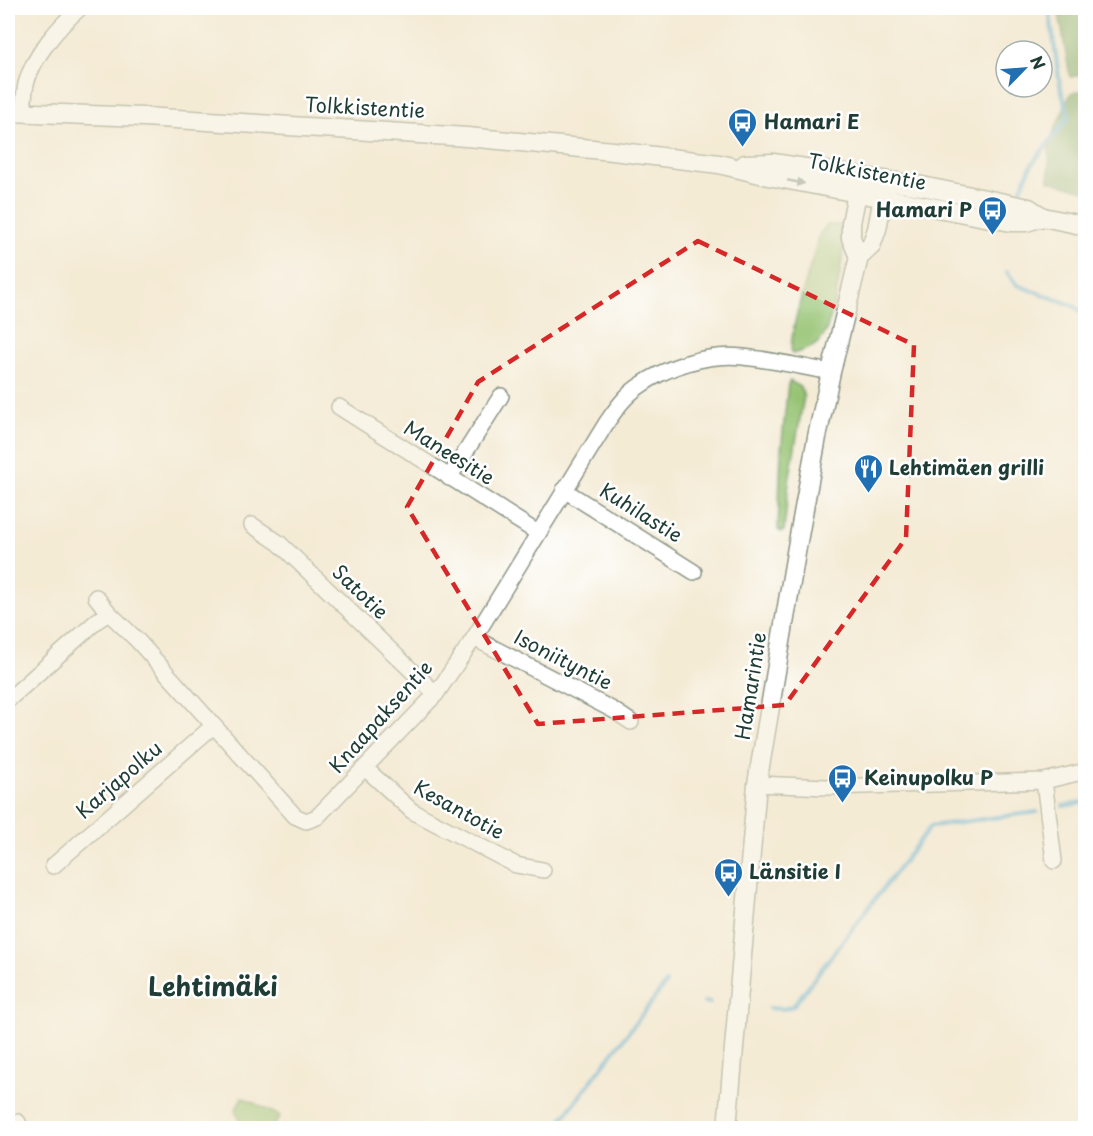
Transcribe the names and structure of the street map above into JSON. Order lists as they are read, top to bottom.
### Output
{
  "streets": {
    "street": [
      "Tolkkistentie",
      "Maneesitie",
      "Kuhilastie",
      "Satotie",
      "Isoniityntie",
      "Hamarintie",
      "Knaapaksentie",
      "Karjapolku",
      "Kesantotie"
    ]
  },
  "crossings": [
    ["Tolkkistentie", "Hamarintie"],
    ["Maneesitie", "Knaapaksentie"],
    ["Kuhilastie", "Knaapaksentie"],
    ["Satotie", "Knaapaksentie"],
    ["Isoniityntie", "Knaapaksentie"],
    ["Hamarintie", "Knaapaksentie"],
    ["Knaapaksentie", "Karjapolku"],
    ["Knaapaksentie", "Kesantotie"]
  ],
  "districts": ["Lehtimäki"],
  "places": {
    "bus stop": [
      "Hamari E",
      "Hamari P",
      "Keinupolku P",
      "Länsitie I"
    ],
    "restaurant": ["Lehtimäen grilli"]
  },
  "north": "top right"
}
